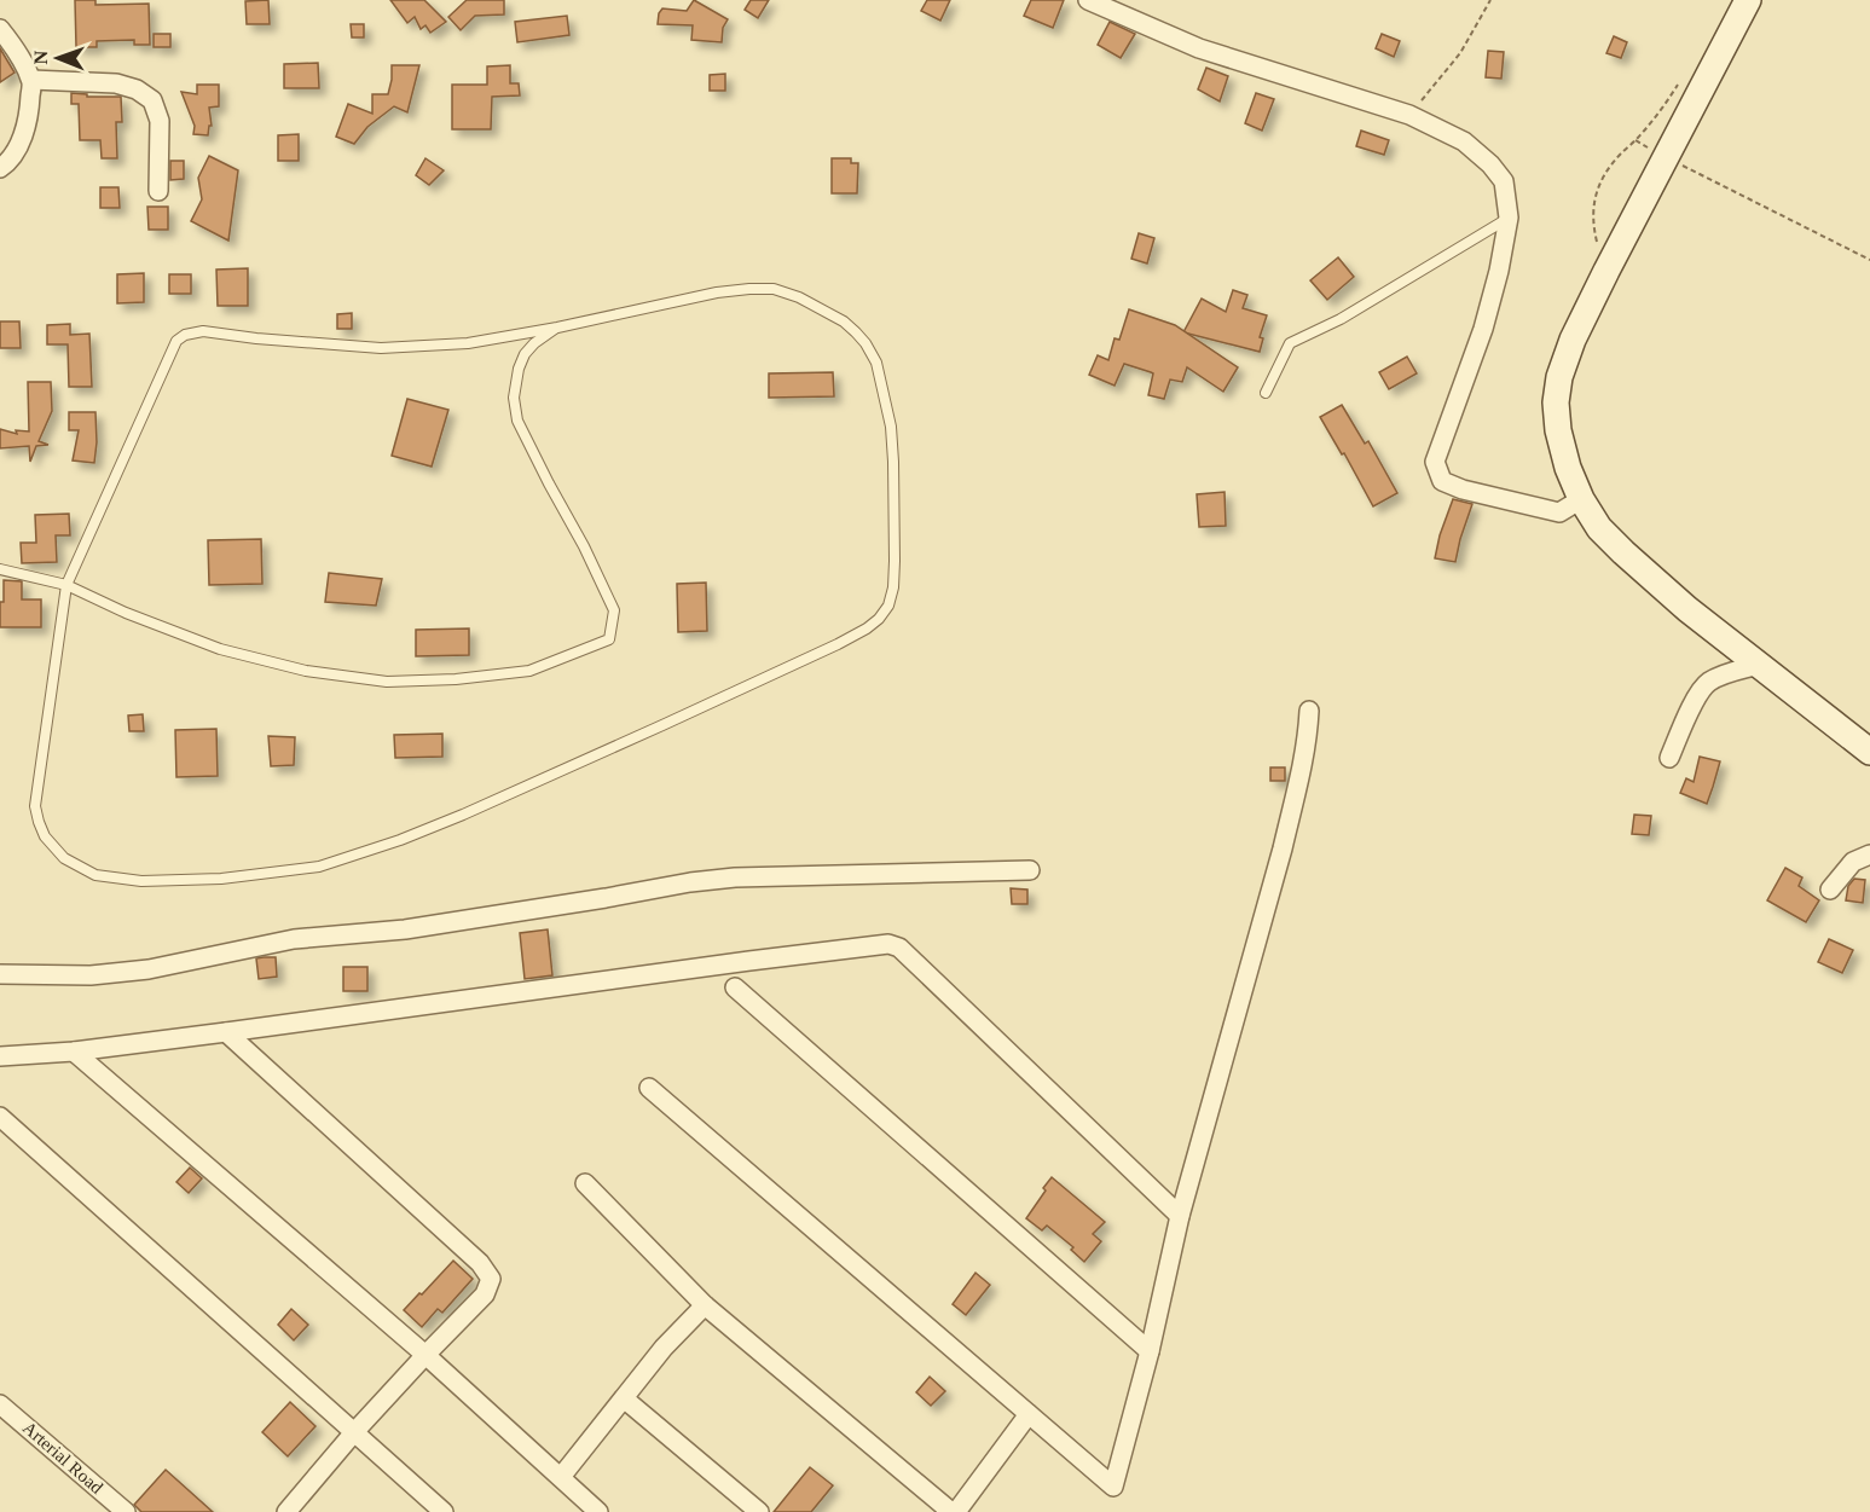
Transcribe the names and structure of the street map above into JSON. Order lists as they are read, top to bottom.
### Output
{
  "streets": {
    "street": ["Arterial Road"]
  },
  "north": "left"
}
